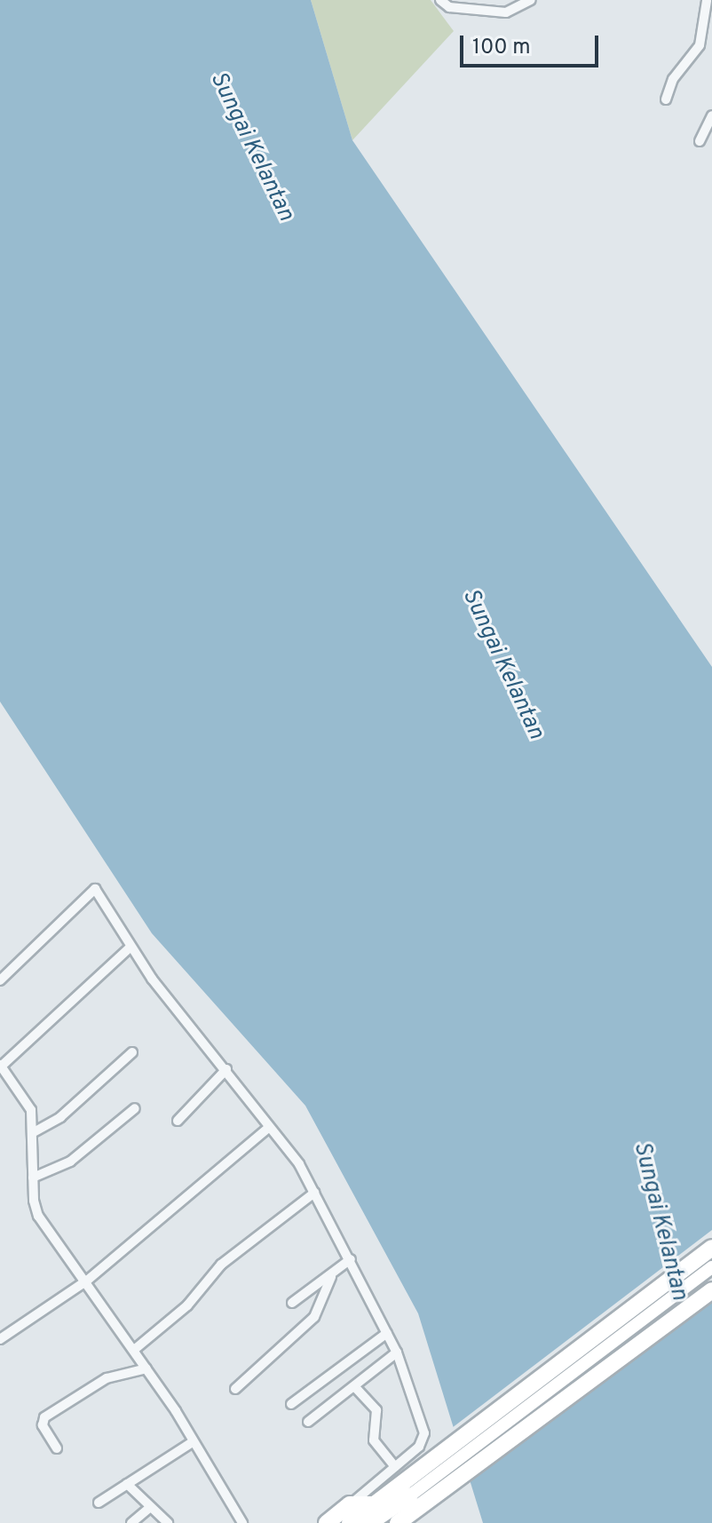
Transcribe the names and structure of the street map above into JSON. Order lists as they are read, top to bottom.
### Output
{
  "water": ["Sungai Kelantan"],
  "scale_bar": "100 m"
}
